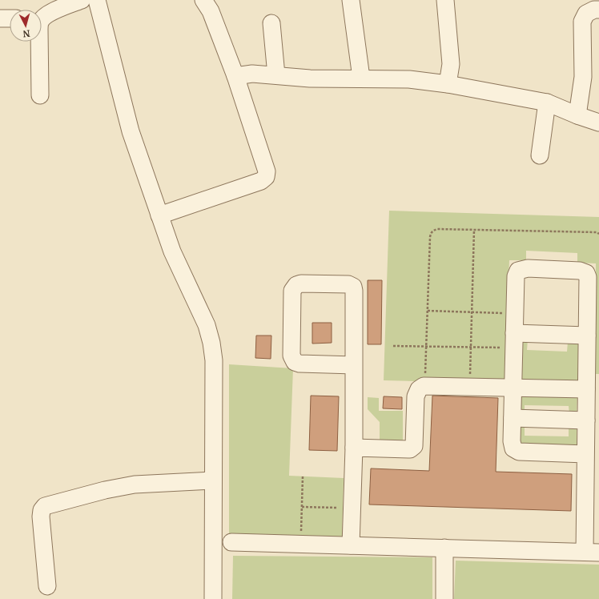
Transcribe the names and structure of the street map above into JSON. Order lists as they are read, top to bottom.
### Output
{
  "north": "bottom"
}
